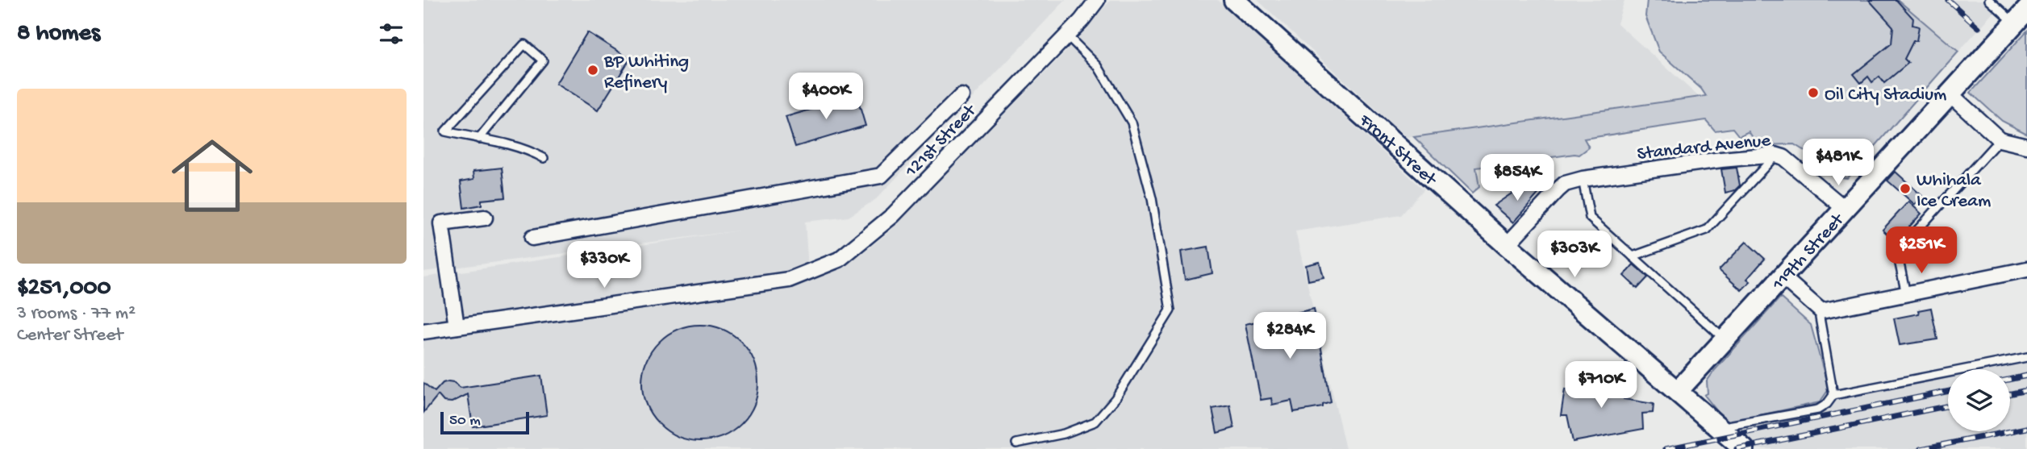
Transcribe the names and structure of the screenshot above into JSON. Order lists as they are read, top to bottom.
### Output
{
  "streets": {
    "street": [
      "121st Street",
      "Standard Avenue",
      "Front Street",
      "119th Street"
    ]
  },
  "crossings": [
    ["Standard Avenue", "Front Street"],
    ["Standard Avenue", "119th Street"],
    ["Front Street", "119th Street"]
  ],
  "places": ["BP Whiting Refinery", "Oil City Stadium", "Whihala Ice Cream"],
  "scale_bar": "50 m",
  "page": {
    "heading": "8 homes",
    "list": [
      {
        "name": "$251,000",
        "note": "3 rooms · 77 m² · Center Street"
      }
    ],
    "price": [
      "$400K",
      "$481K",
      "$854K",
      "$251K",
      "$303K",
      "$330K",
      "$284K",
      "$710K"
    ],
    "scale": "50 m"
  }
}
